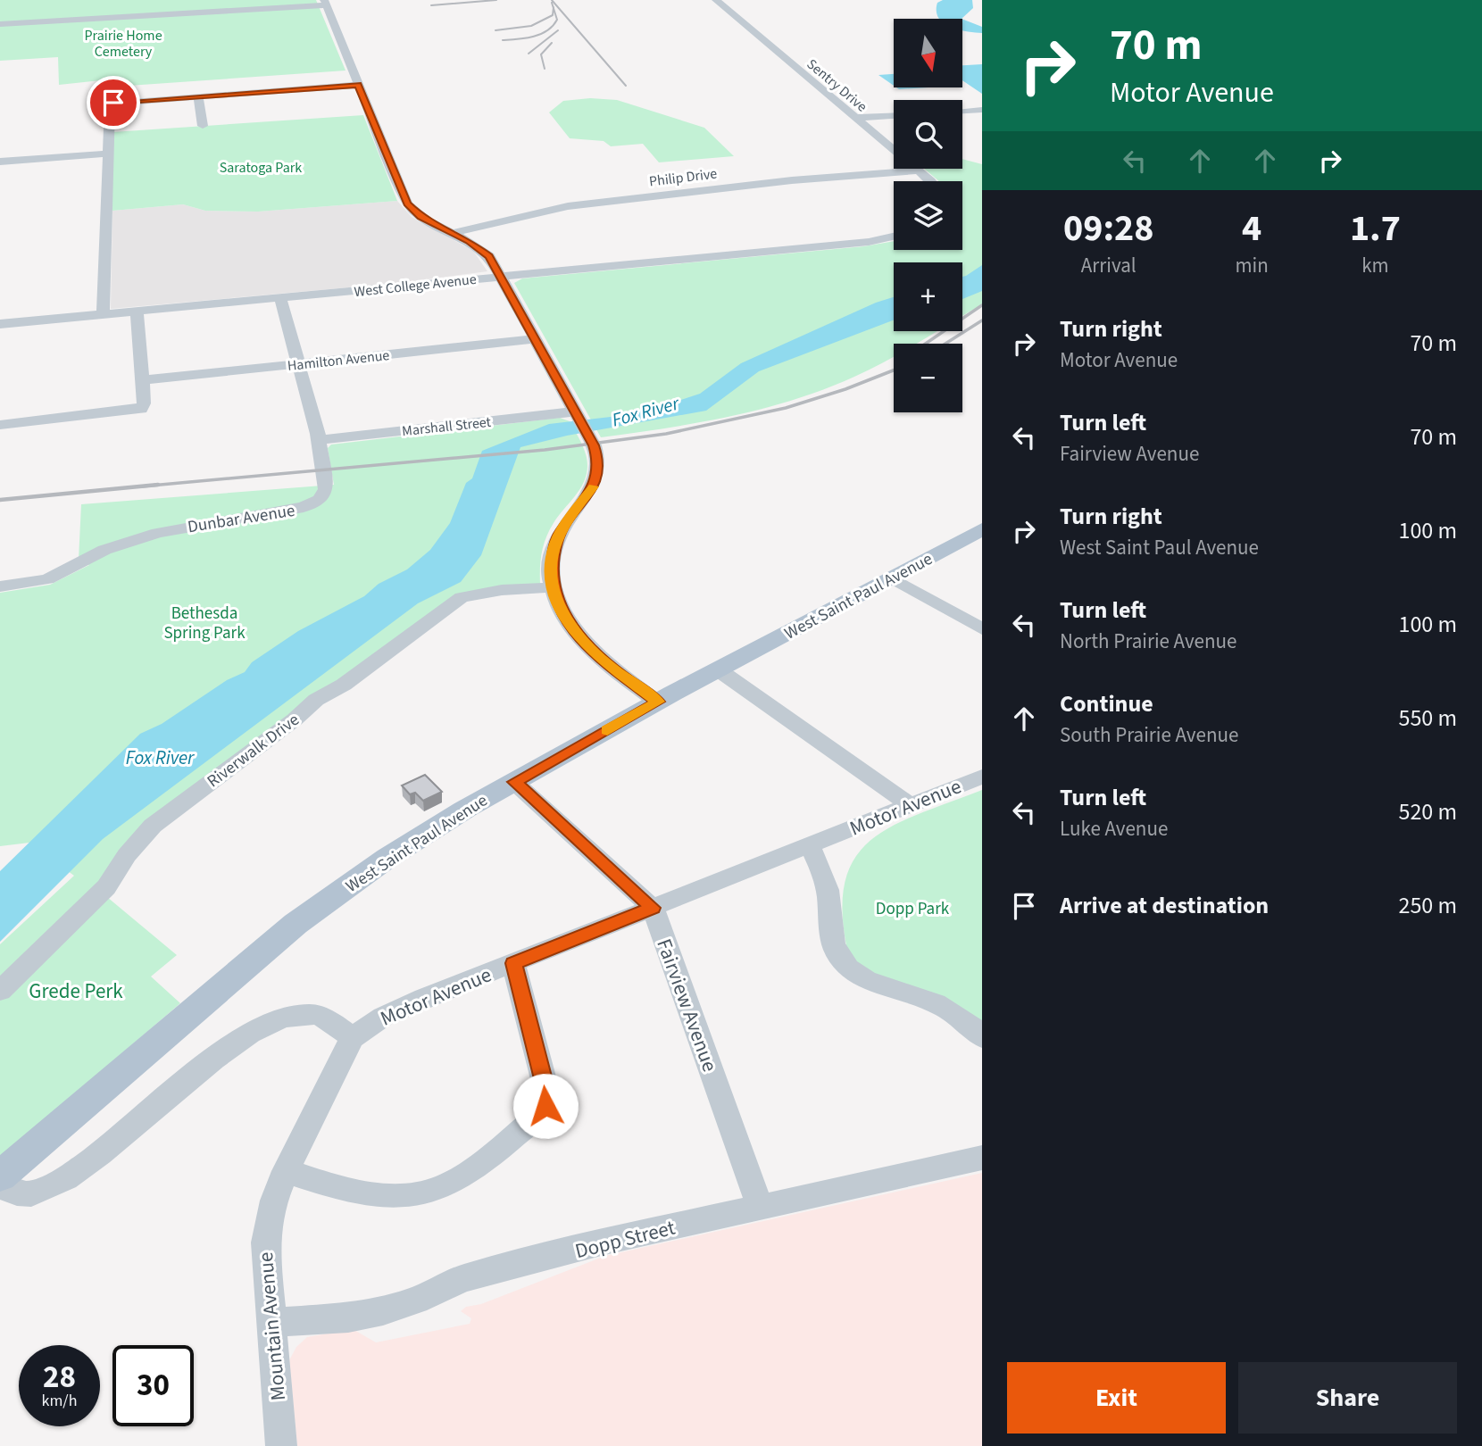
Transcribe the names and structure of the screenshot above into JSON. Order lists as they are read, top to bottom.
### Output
{
  "streets": {
    "main road": ["West Saint Paul Avenue"],
    "street": [
      "Sentry Drive",
      "Philip Drive",
      "West College Avenue",
      "Hamilton Avenue",
      "Marshall Street",
      "Dunbar Avenue",
      "Riverwalk Drive",
      "Motor Avenue",
      "Fairview Avenue",
      "Dopp Street",
      "Mountain Avenue"
    ]
  },
  "crossings": [
    ["Sentry Drive", "Philip Drive"],
    ["West College Avenue", "Dunbar Avenue"],
    ["Hamilton Avenue", "Dunbar Avenue"],
    ["Marshall Street", "Dunbar Avenue"],
    ["West Saint Paul Avenue", "Fairview Avenue"],
    ["Motor Avenue", "Fairview Avenue"],
    ["Motor Avenue", "Mountain Avenue"],
    ["Fairview Avenue", "Dopp Street"],
    ["Dopp Street", "Mountain Avenue"]
  ],
  "water": ["Fox River"],
  "parks": [
    "Prairie Home Cemetery",
    "Saratoga Park",
    "Bethesda Spring Park",
    "Dopp Park",
    "Grede Perk"
  ],
  "north": "bottom",
  "page": {
    "turn": ["70 m", "Motor Avenue"],
    "map_buttons": ["+", "−"],
    "eta": [
      "09:28",
      "Arrival",
      "4",
      "min",
      "1.7",
      "km"
    ],
    "list": [
      {
        "name": "Turn right",
        "note": "Motor Avenue",
        "value": "70 m"
      },
      {
        "name": "Turn left",
        "note": "Fairview Avenue",
        "value": "70 m"
      },
      {
        "name": "Turn right",
        "note": "West Saint Paul Avenue",
        "value": "100 m"
      },
      {
        "name": "Turn left",
        "note": "North Prairie Avenue",
        "value": "100 m"
      },
      {
        "name": "Continue",
        "note": "South Prairie Avenue",
        "value": "550 m"
      },
      {
        "name": "Turn left",
        "note": "Luke Avenue",
        "value": "520 m"
      },
      {
        "name": "Arrive at destination",
        "value": "250 m"
      }
    ],
    "speed": "28 km/h",
    "limit": "30",
    "buttons": ["Exit", "Share"]
  }
}
